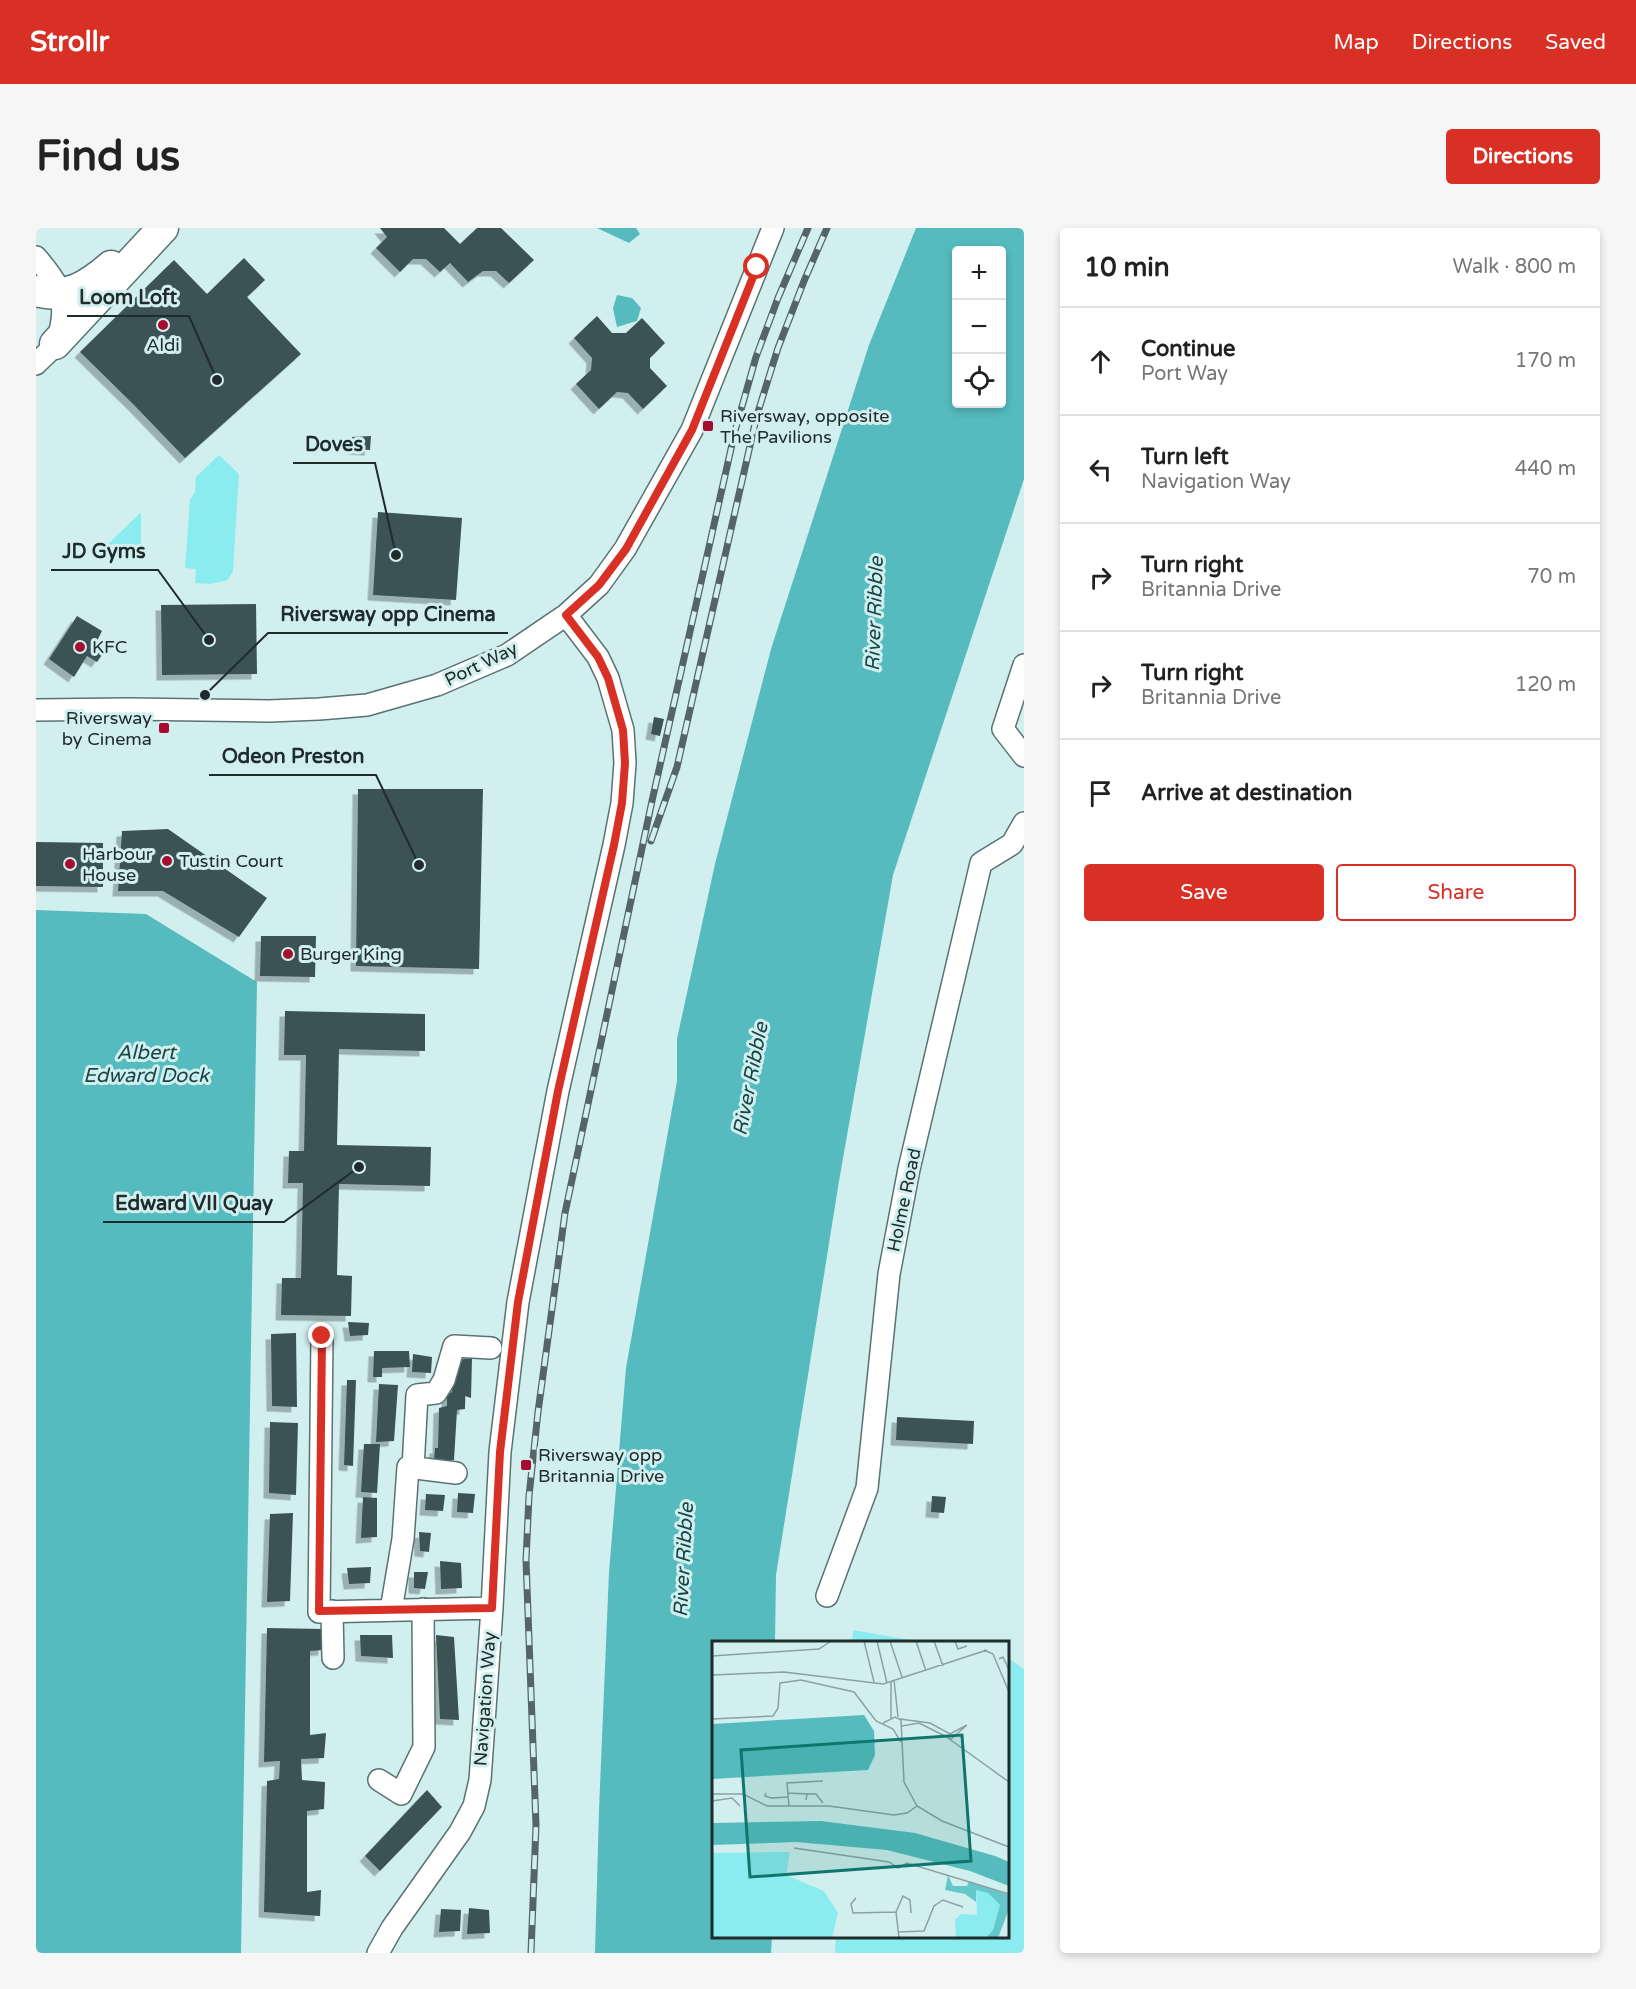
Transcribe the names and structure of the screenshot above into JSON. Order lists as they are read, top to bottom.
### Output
{
  "streets": {
    "street": ["Port Way", "Holme Road", "Navigation Way"]
  },
  "crossings": [
    ["Port Way", "Navigation Way"]
  ],
  "water": ["River Ribble", "Albert Edward Dock"],
  "places": {
    "other": [
      "Aldi",
      "Loom Loft",
      "Doves",
      "JD Gyms",
      "KFC",
      "Riversway opp Cinema",
      "Tustin Court",
      "Harbour House",
      "Odeon Preston",
      "Burger King",
      "Edward VII Quay"
    ],
    "transit": ["Riversway, opposite The Pavilions", "Riversway by Cinema", "Riversway opp Britannia Drive"]
  },
  "page": {
    "header": "Strollr",
    "nav": ["Map", "Directions", "Saved"],
    "buttons": [
      "Directions",
      ["Save", "Share"]
    ],
    "title": "Find us",
    "heading": ["10 min", "Walk · 800 m"],
    "map_buttons": ["+", "−"],
    "list": [
      ["Continue", "Port Way", "170 m"],
      ["Turn left", "Navigation Way", "440 m"],
      ["Turn right", "Britannia Drive", "70 m"],
      ["Turn right", "Britannia Drive", "120 m"],
      "Arrive at destination"
    ]
  }
}
